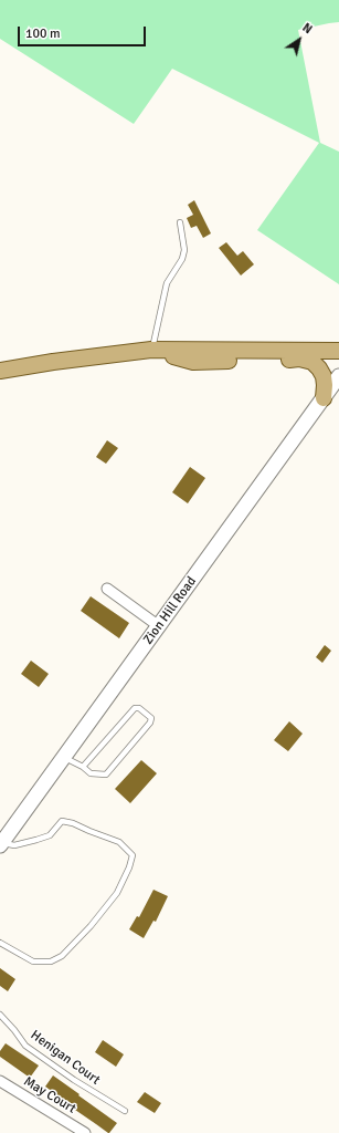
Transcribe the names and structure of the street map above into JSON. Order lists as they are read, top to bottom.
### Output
{
  "streets": {
    "main road": ["Zion Hill Road"],
    "street": ["May Court"],
    "lane": ["Henigan Court"]
  },
  "scale_bar": "100 m",
  "north": "top right"
}
